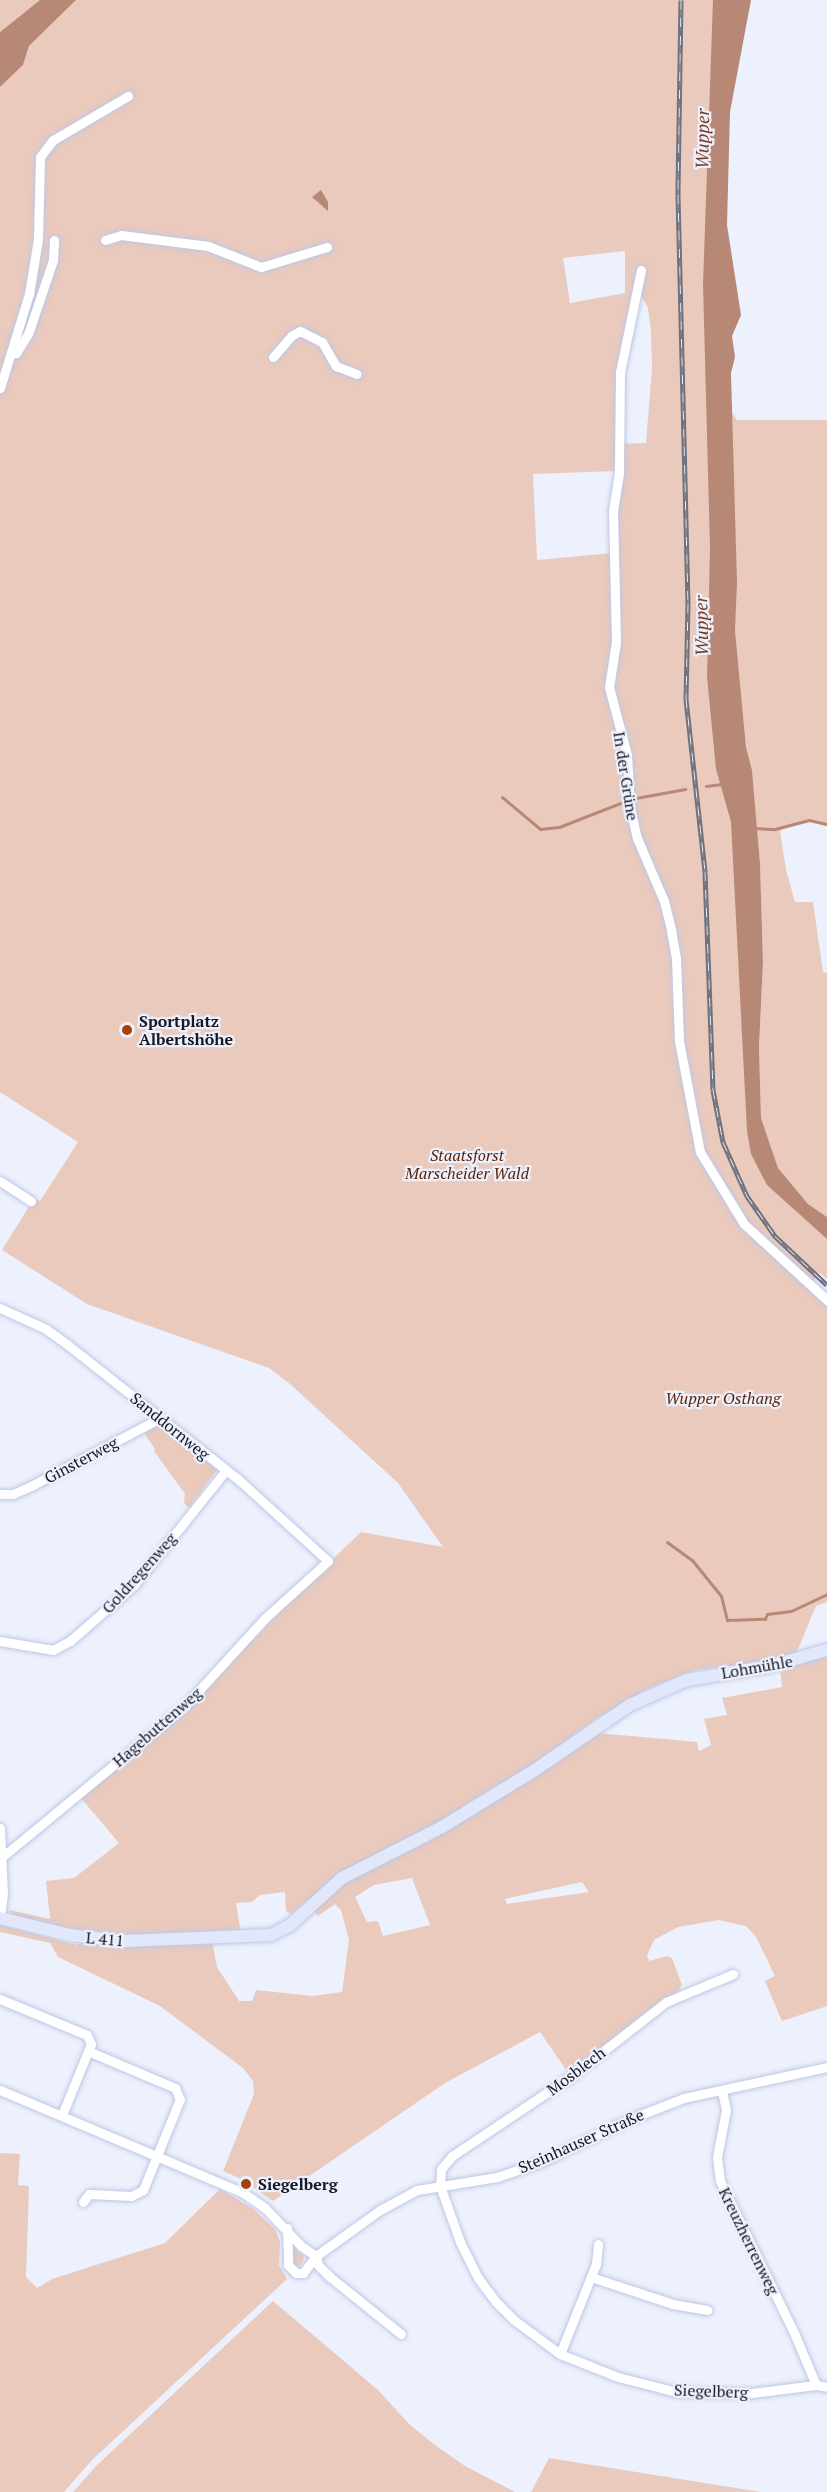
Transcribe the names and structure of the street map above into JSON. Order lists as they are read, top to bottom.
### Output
{
  "streets": {
    "main road": ["Lohmühle", "L 411"],
    "street": [
      "In der Grüne",
      "Sanddornweg",
      "Ginsterweg",
      "Goldregenweg",
      "Hagebuttenweg",
      "Mosblech",
      "Steinhauser Straße",
      "Kreuzherrenweg",
      "Siegelberg"
    ]
  },
  "crossings": [
    ["Sanddornweg", "Ginsterweg"],
    ["Sanddornweg", "Goldregenweg"],
    ["Sanddornweg", "Hagebuttenweg"],
    ["Lohmühle", "L 411"],
    ["Mosblech", "Steinhauser Straße"],
    ["Mosblech", "Siegelberg"],
    ["Steinhauser Straße", "Kreuzherrenweg"],
    ["Steinhauser Straße", "Siegelberg"],
    ["Kreuzherrenweg", "Siegelberg"]
  ],
  "water": ["Wupper"],
  "parks": ["Staatsforst Marscheider Wald", "Wupper Osthang"],
  "places": ["Sportplatz Albertshöhe", "Siegelberg"]
}
